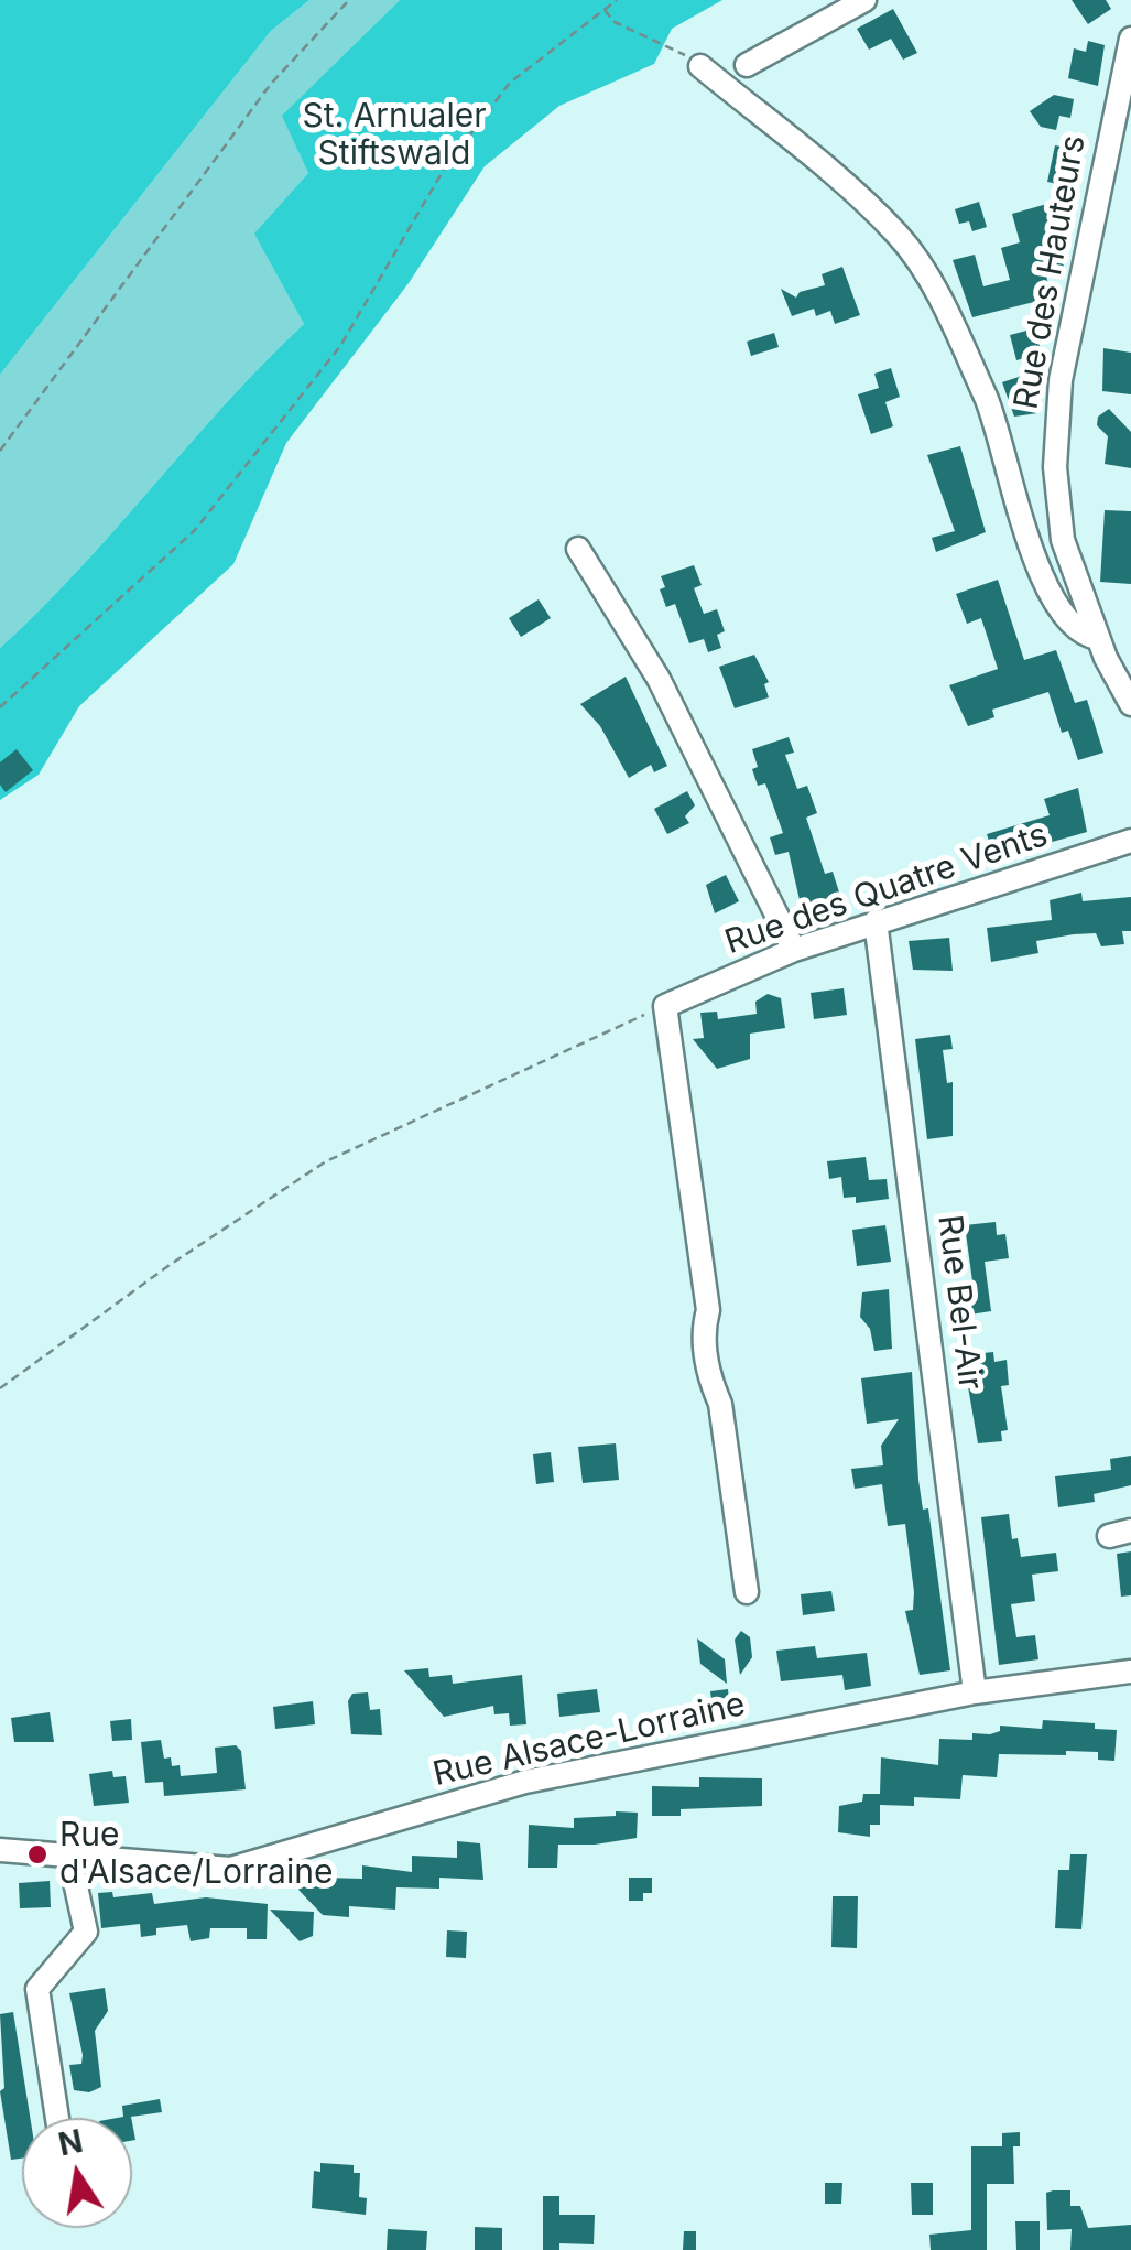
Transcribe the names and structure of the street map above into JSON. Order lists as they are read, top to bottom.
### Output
{
  "streets": {
    "street": [
      "Rue des Hauteurs",
      "Rue des Quatre Vents",
      "Rue Bel-Air",
      "Rue Alsace-Lorraine"
    ]
  },
  "crossings": [
    ["Rue des Quatre Vents", "Rue Bel-Air"],
    ["Rue Bel-Air", "Rue Alsace-Lorraine"]
  ],
  "parks": ["St. Arnualer Stiftswald"],
  "places": ["Rue d'Alsace/Lorraine"],
  "north": "top"
}
